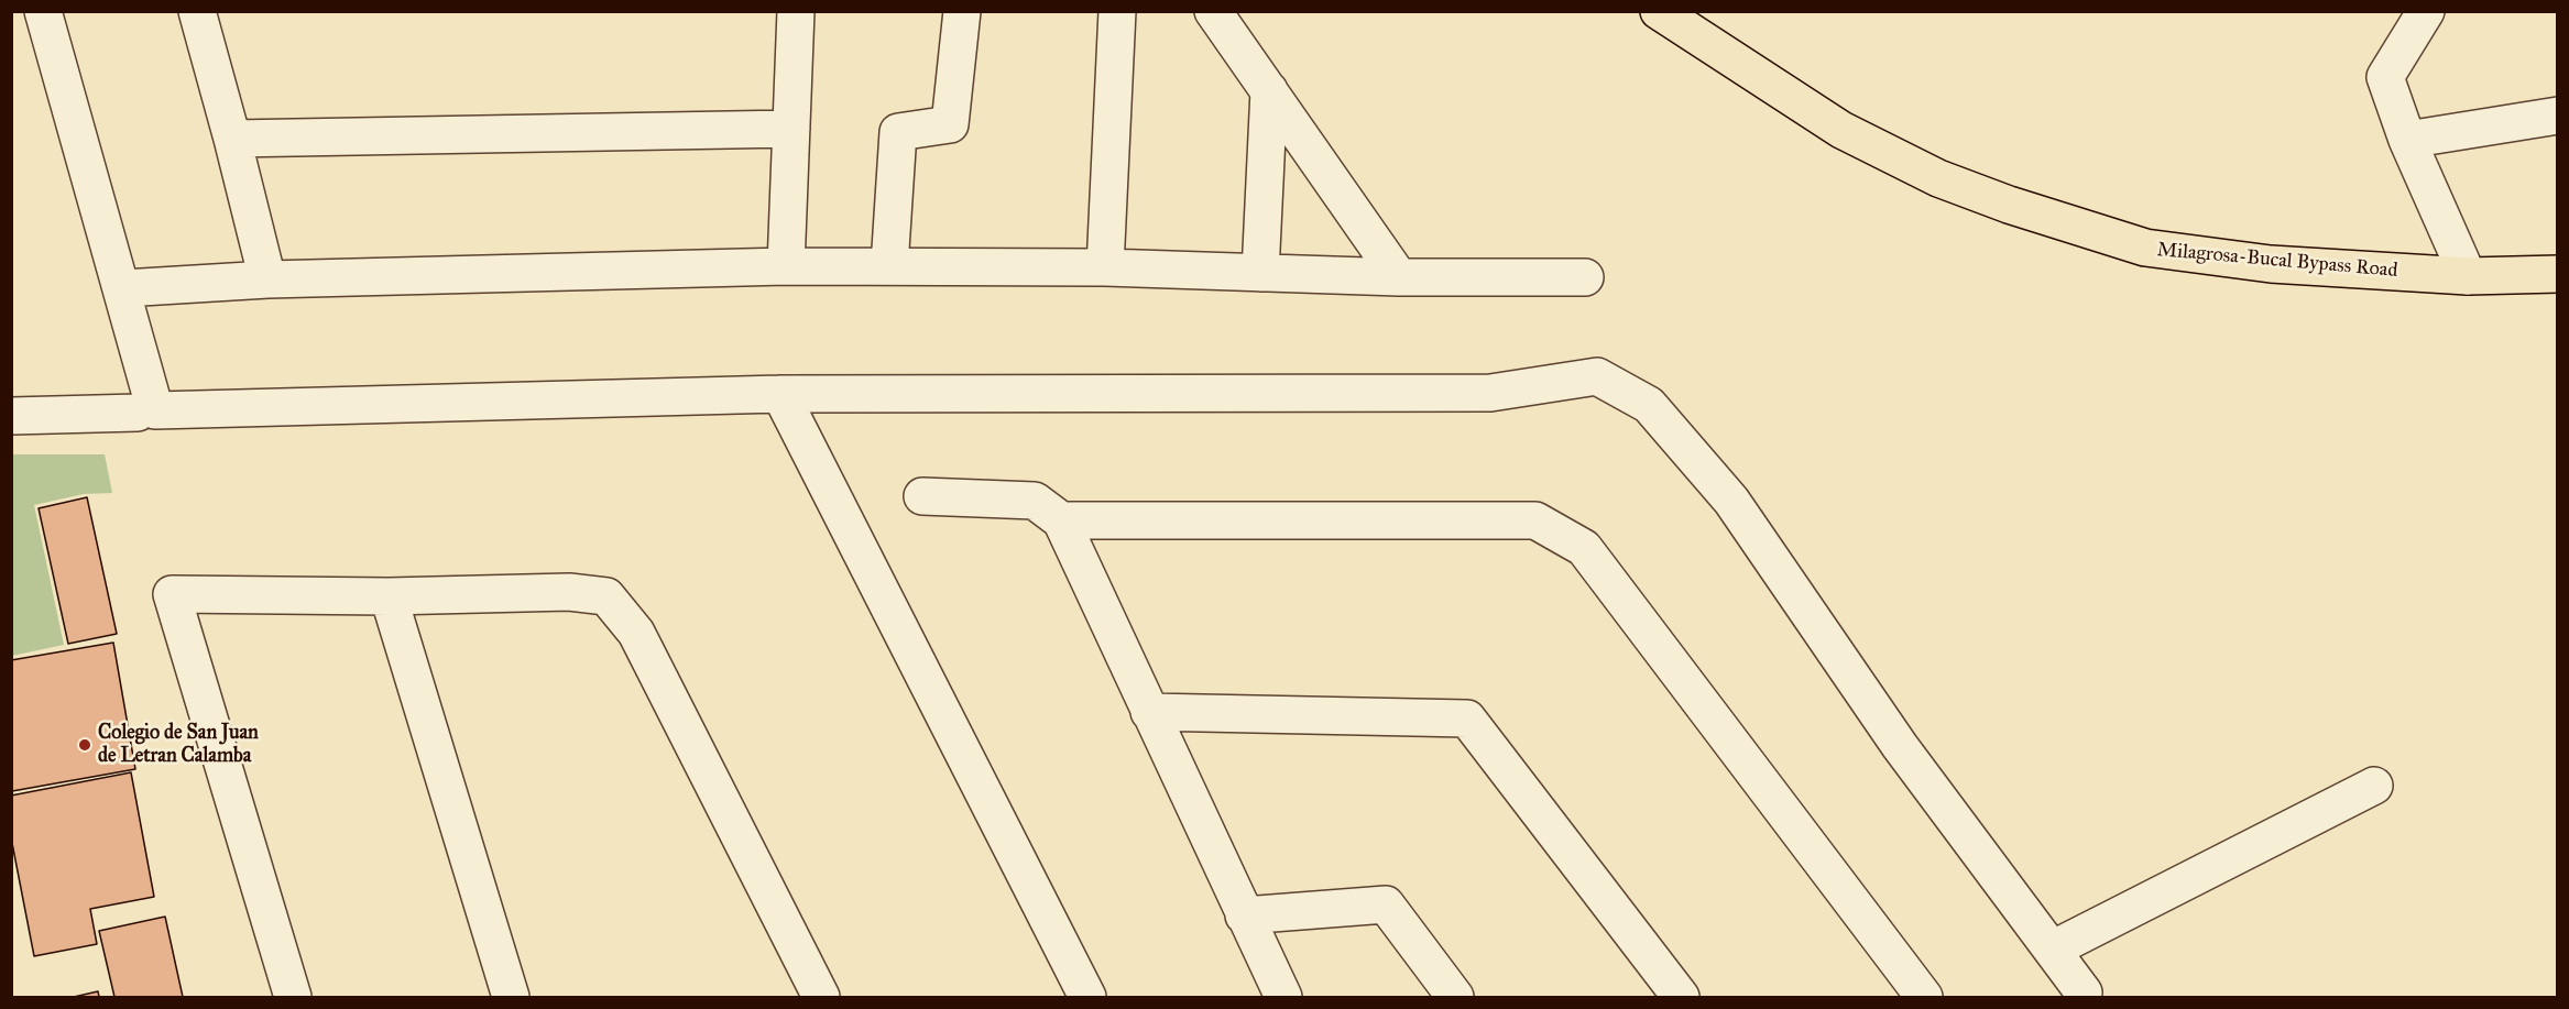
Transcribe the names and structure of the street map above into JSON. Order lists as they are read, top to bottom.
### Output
{
  "streets": {
    "main road": ["Milagrosa-Bucal Bypass Road"]
  },
  "places": ["Colegio de San Juan de Letran Calamba"]
}
